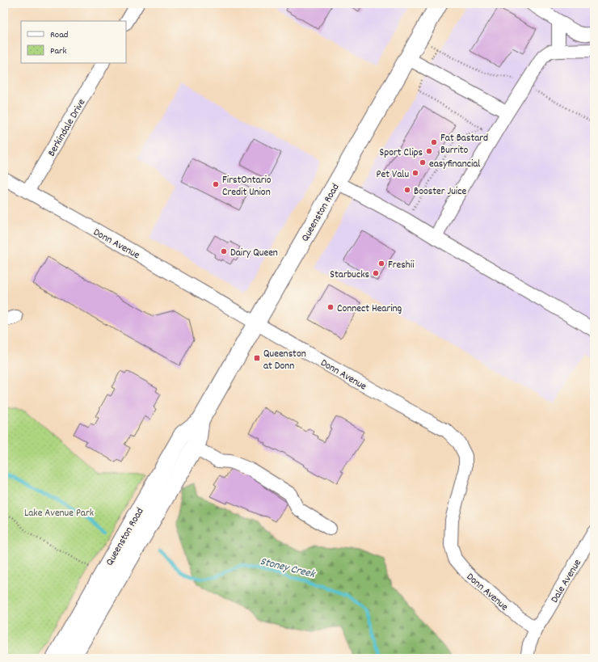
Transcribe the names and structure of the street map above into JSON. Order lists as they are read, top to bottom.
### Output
{
  "streets": {
    "main road": ["Queenston Road"],
    "street": ["Berkindale Drive", "Donn Avenue", "Dale Avenue"]
  },
  "crossings": [
    ["Berkindale Drive", "Donn Avenue"],
    ["Queenston Road", "Donn Avenue"],
    ["Donn Avenue", "Dale Avenue"]
  ],
  "water": ["Stoney Creek"],
  "parks": ["Lake Avenue Park"],
  "places": {
    "other": [
      "Fat Bastard Burrito",
      "Sport Clips",
      "easyfinancial",
      "Pet Valu",
      "FirstOntario Credit Union",
      "Booster Juice",
      "Dairy Queen",
      "Freshii",
      "Starbucks",
      "Connect Hearing"
    ],
    "transit": ["Queenston at Donn"]
  },
  "legend": ["Road", "Park"]
}
